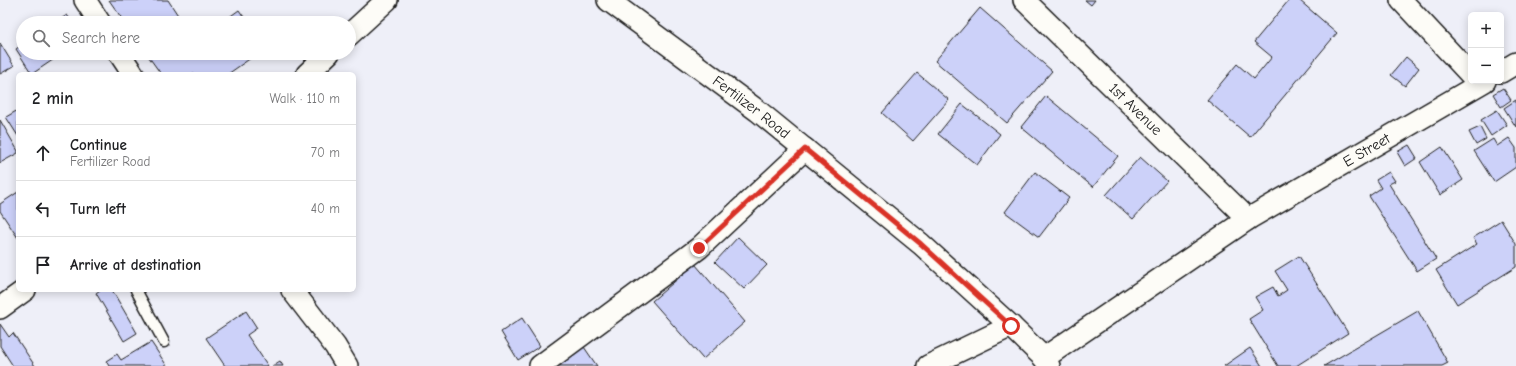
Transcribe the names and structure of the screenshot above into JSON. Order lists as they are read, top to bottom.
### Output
{
  "streets": {
    "street": ["Fertilizer Road", "1st Avenue", "E Street"]
  },
  "crossings": [
    ["Fertilizer Road", "E Street"],
    ["1st Avenue", "E Street"]
  ],
  "page": {
    "map_buttons": ["+", "−"],
    "search": "Search here",
    "heading": ["2 min", "Walk · 110 m"],
    "list": [
      ["Continue", "Fertilizer Road", "70 m"],
      ["Turn left", "40 m"],
      "Arrive at destination"
    ]
  }
}
